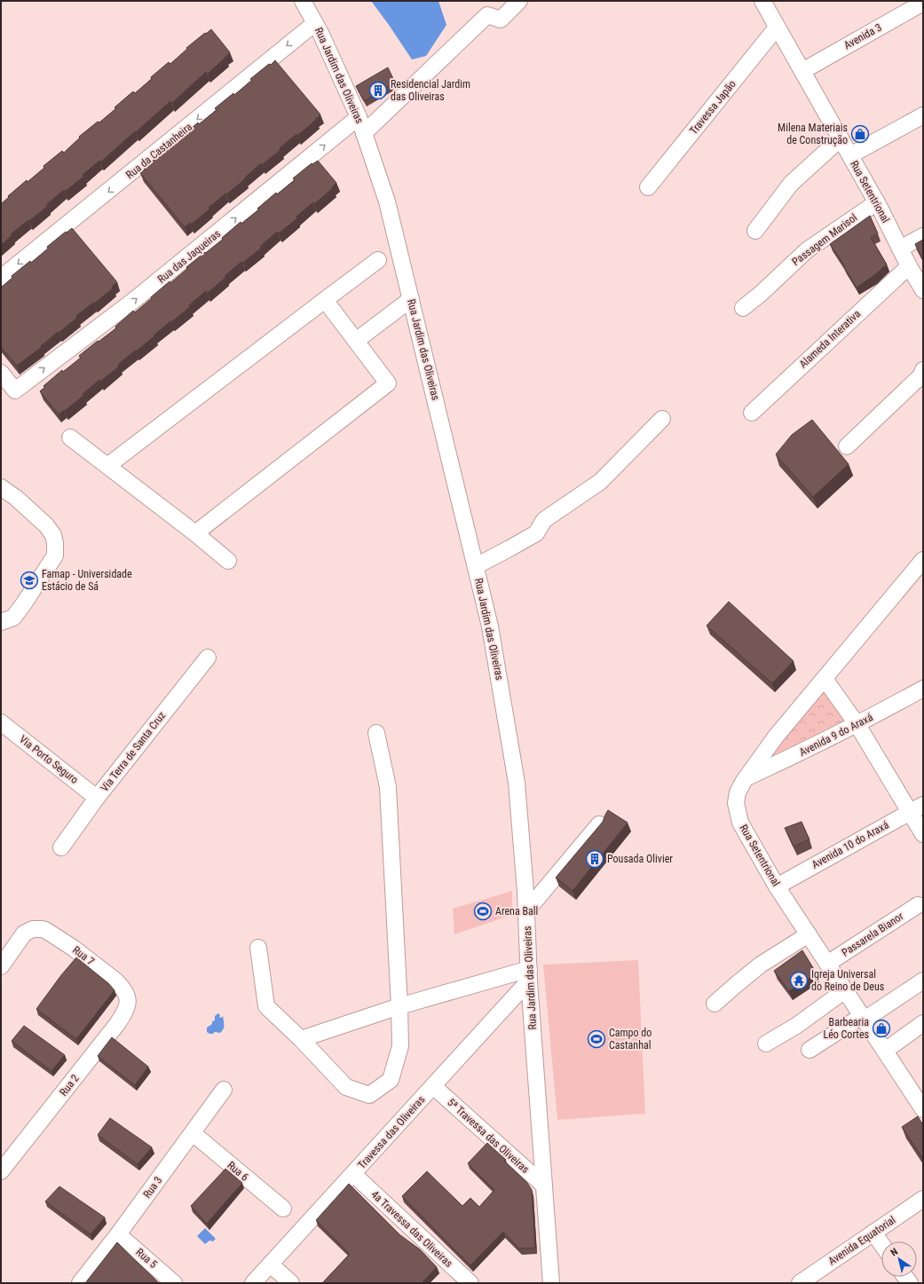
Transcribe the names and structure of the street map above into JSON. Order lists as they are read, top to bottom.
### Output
{
  "streets": {
    "street": [
      "Avenida 3",
      "Rua Jardim das Oliveiras",
      "Travessa Japão",
      "Rua da Castanheira",
      "Rua Setentrional",
      "Passagem Marisol",
      "Rua das Jaqueiras",
      "Alameda Interativa",
      "Avenida 9 do Araxá",
      "Via Terra de Santa Cruz",
      "Via Porto Seguro",
      "Avenida 10 do Araxá",
      "Passarela Bianor",
      "Rua 7",
      "Rua 2",
      "Travessa das Oliveiras",
      "5ª Travessa das Oliveiras",
      "Rua 6",
      "Rua 3",
      "4a Travessa das Oliveiras",
      "Avenida Equatorial",
      "Rua 5"
    ]
  },
  "crossings": [
    ["Avenida 3", "Rua Setentrional"],
    ["Rua Jardim das Oliveiras", "Rua da Castanheira"],
    ["Rua Jardim das Oliveiras", "Rua das Jaqueiras"],
    ["Rua Jardim das Oliveiras", "Travessa das Oliveiras"],
    ["Rua Jardim das Oliveiras", "5ª Travessa das Oliveiras"],
    ["Travessa Japão", "Rua Setentrional"],
    ["Rua Setentrional", "Passagem Marisol"],
    ["Rua Setentrional", "Alameda Interativa"],
    ["Rua Setentrional", "Avenida 9 do Araxá"],
    ["Rua Setentrional", "Avenida 10 do Araxá"],
    ["Rua Setentrional", "Passarela Bianor"],
    ["Via Terra de Santa Cruz", "Via Porto Seguro"],
    ["Rua 7", "Rua 2"],
    ["Travessa das Oliveiras", "5ª Travessa das Oliveiras"],
    ["Travessa das Oliveiras", "4a Travessa das Oliveiras"],
    ["Rua 6", "Rua 3"],
    ["Rua 3", "Rua 5"]
  ],
  "one_way": ["Rua da Castanheira"],
  "places": {
    "building": ["Residencial Jardim das Oliveiras", "Pousada Olivier"],
    "shop": ["Milena Materiais de Construção", "Barbearia Léo Cortes"],
    "school or university": ["Famap - Universidade Estácio de Sá"],
    "sports": ["Arena Ball", "Campo do Castanhal"],
    "temple": ["Igreja Universal do Reino de Deus"]
  },
  "north": "top left"
}
